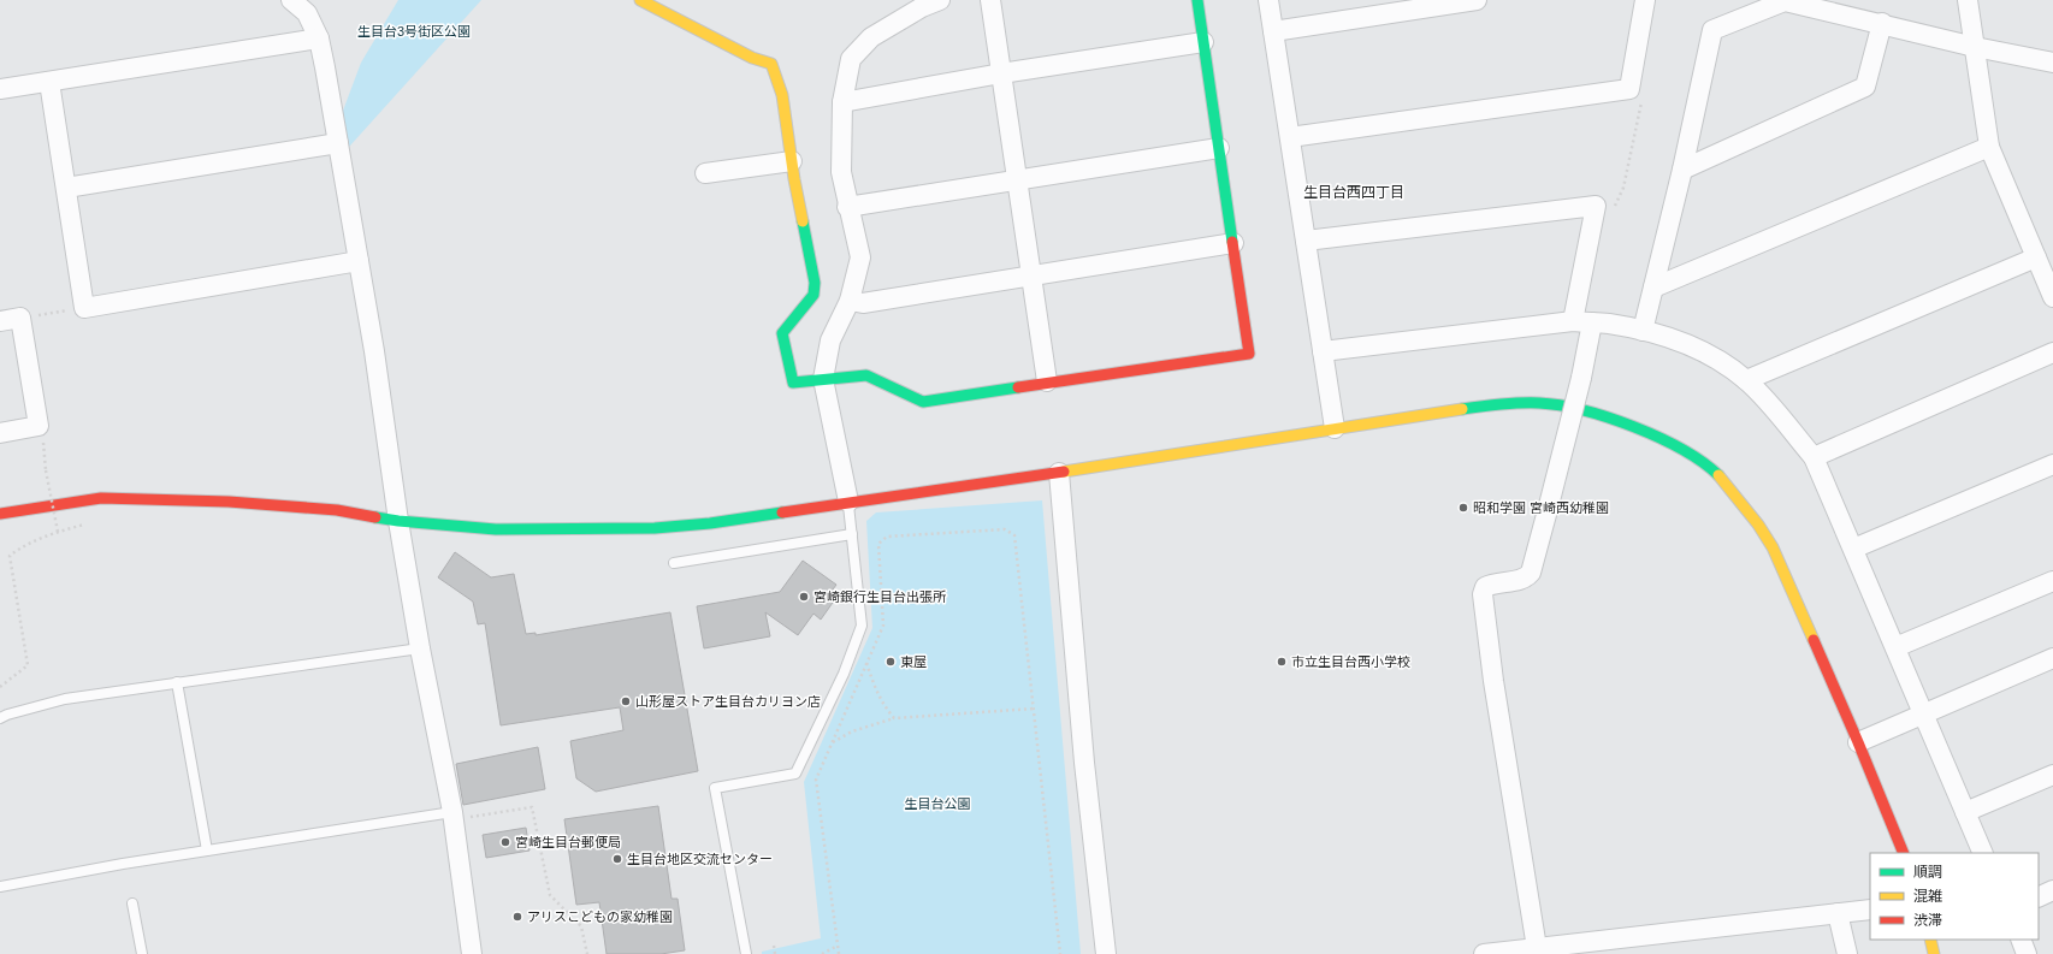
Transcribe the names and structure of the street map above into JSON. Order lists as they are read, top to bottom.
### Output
{
  "districts": ["生目台西四丁目"],
  "parks": ["生目台3号街区公園", "生目台公園"],
  "places": [
    "昭和学園 宮崎西幼稚園",
    "宮崎銀行生目台出張所",
    "東屋",
    "市立生目台西小学校",
    "山形屋ストア生目台カリヨン店",
    "宮崎生目台郵便局",
    "生目台地区交流センター",
    "アリスこどもの家幼稚園"
  ],
  "legend": ["順調", "混雑", "渋滞"]
}
